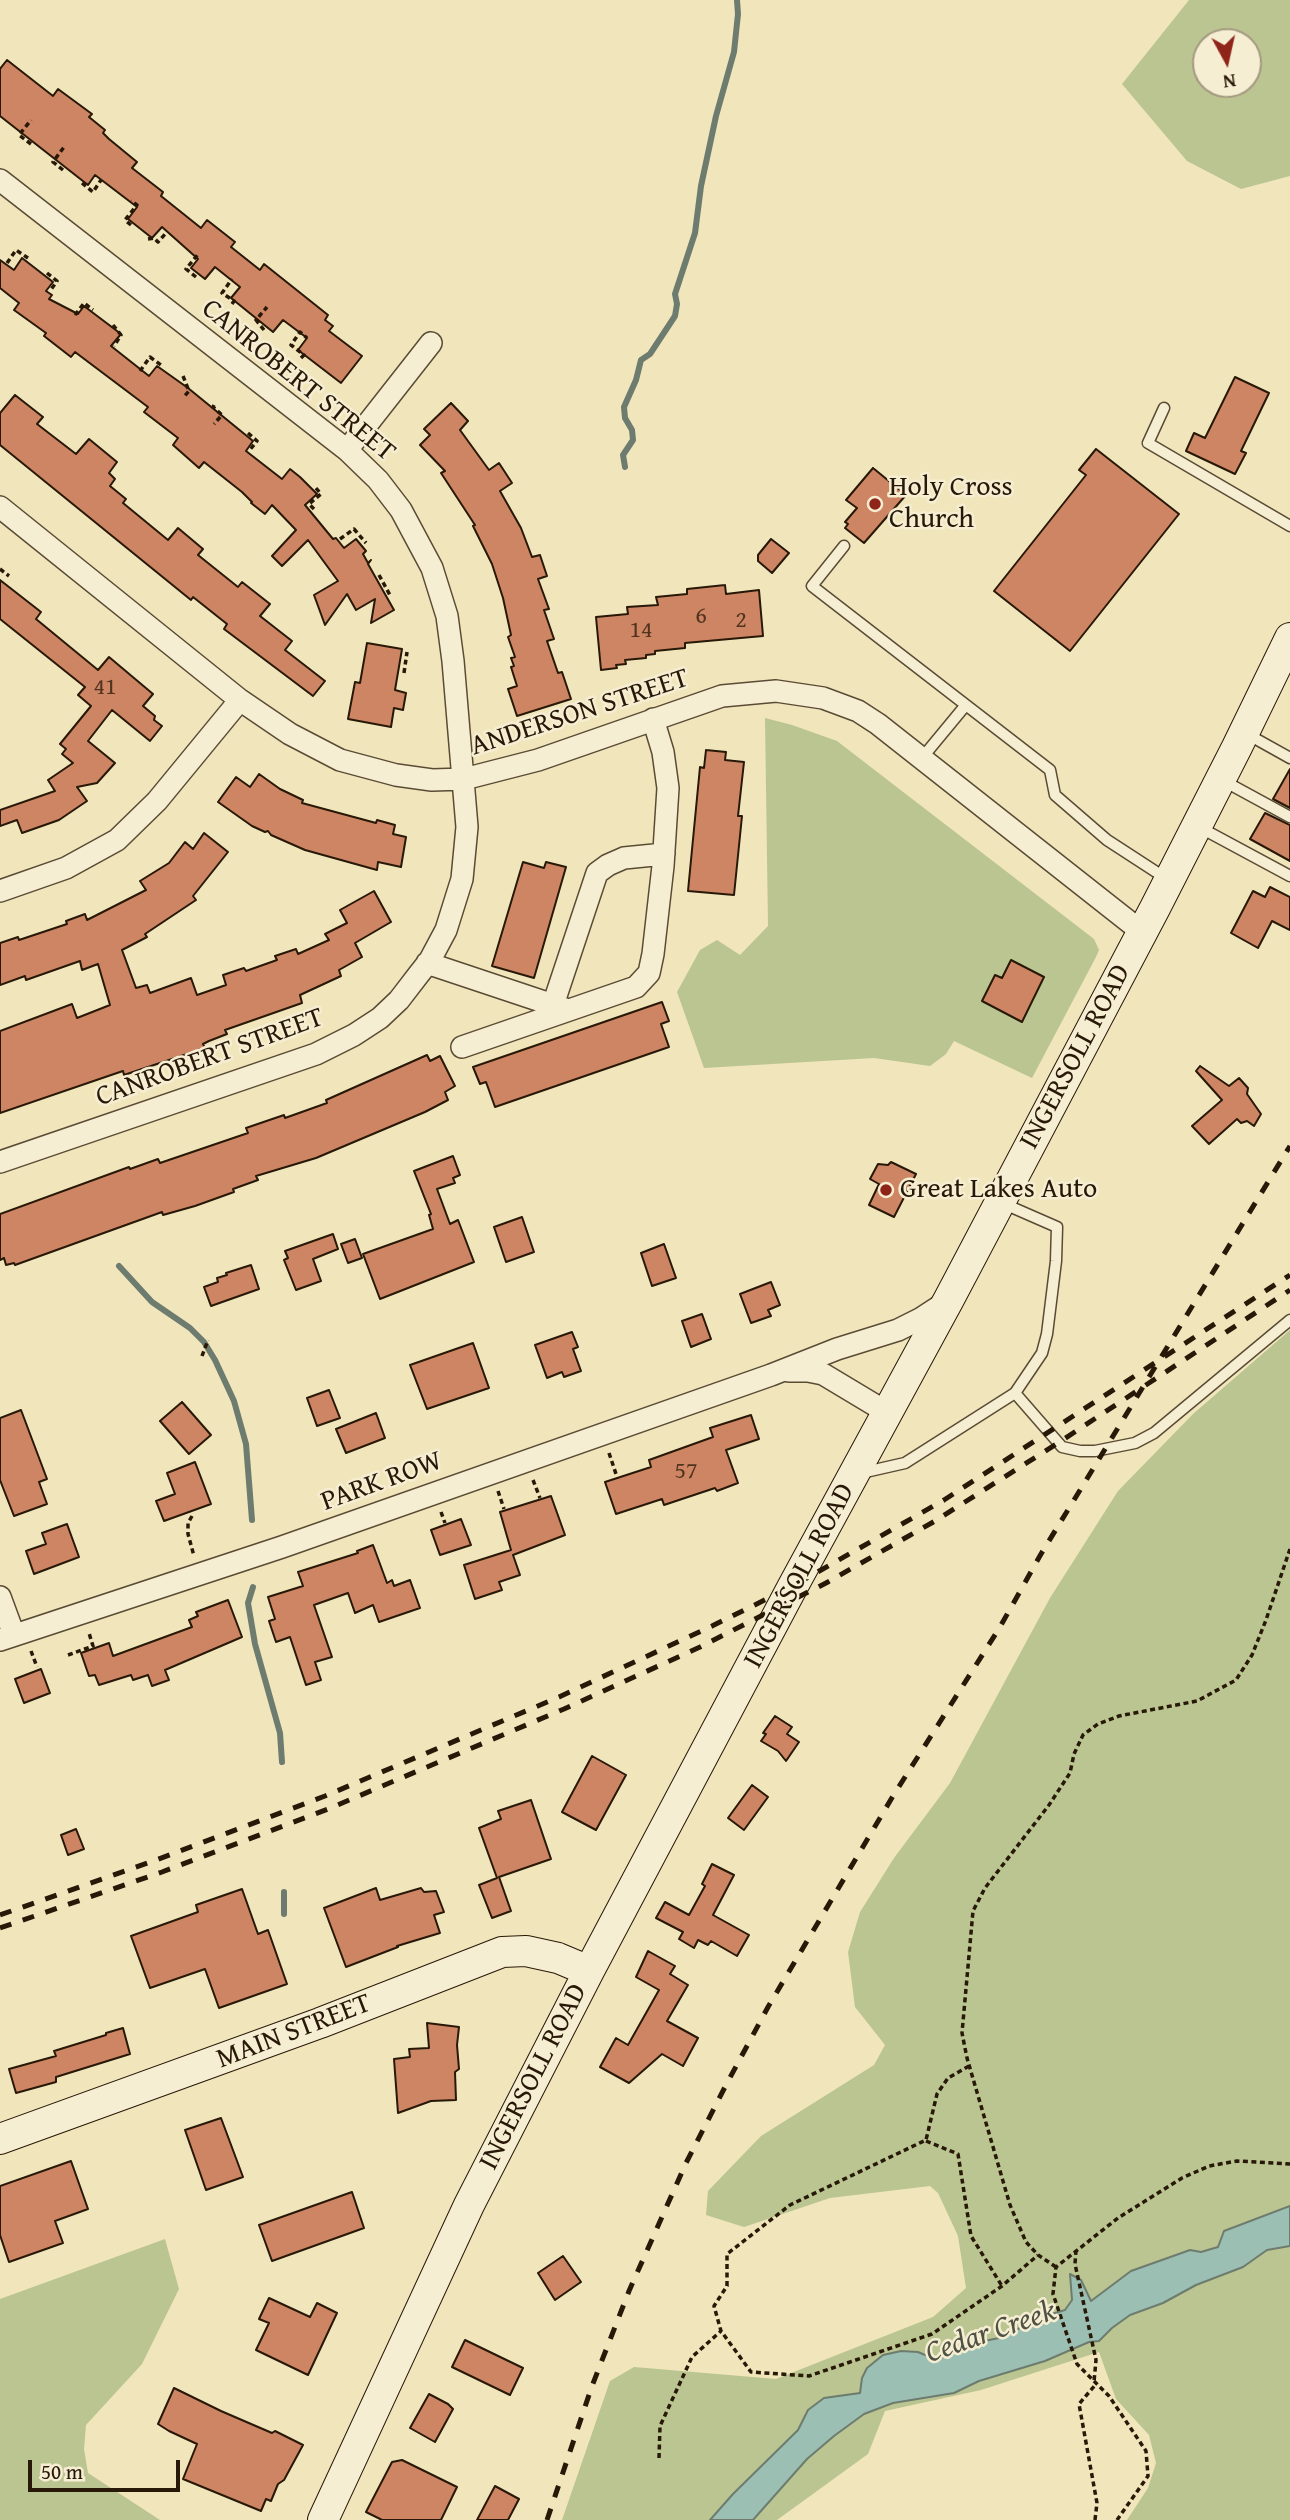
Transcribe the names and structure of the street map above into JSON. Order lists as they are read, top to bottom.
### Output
{
  "streets": {
    "main road": ["INGERSOLL ROAD", "MAIN STREET"],
    "street": ["CANROBERT STREET", "ANDERSON STREET", "PARK ROW"]
  },
  "crossings": [
    ["CANROBERT STREET", "ANDERSON STREET"],
    ["ANDERSON STREET", "INGERSOLL ROAD"],
    ["INGERSOLL ROAD", "PARK ROW"],
    ["INGERSOLL ROAD", "MAIN STREET"]
  ],
  "water": ["Cedar Creek"],
  "places": ["Holy Cross Church", "Great Lakes Auto"],
  "house_numbers": [
    "6",
    "2",
    "14",
    "41",
    "57"
  ],
  "scale_bar": "50 m",
  "north": "bottom"
}
